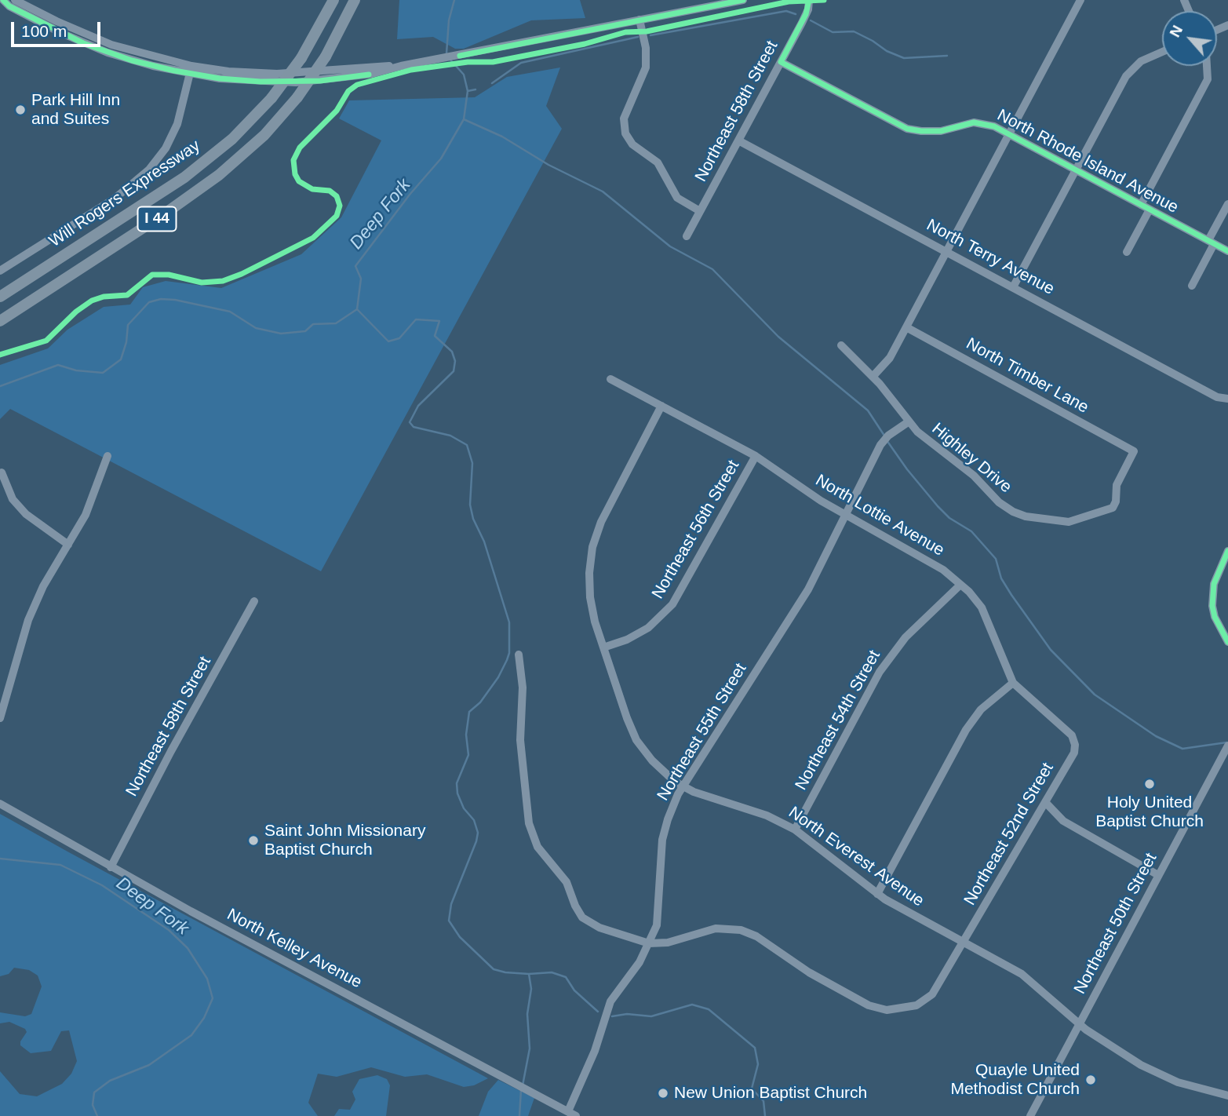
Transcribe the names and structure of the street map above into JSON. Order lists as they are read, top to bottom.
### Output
{
  "streets": {
    "highway": ["Will Rogers Expressway", "I 44"],
    "street": [
      "Northeast 58th Street",
      "North Rhode Island Avenue",
      "North Terry Avenue",
      "North Timber Lane",
      "Highley Drive",
      "North Lottie Avenue",
      "Northeast 56th Street",
      "Northeast 54th Street",
      "Northeast 55th Street",
      "Northeast 52nd Street",
      "North Everest Avenue",
      "Northeast 50th Street",
      "North Kelley Avenue"
    ]
  },
  "crossings": [
    ["Northeast 58th Street", "North Rhode Island Avenue"],
    ["Northeast 58th Street", "North Terry Avenue"],
    ["Northeast 58th Street", "North Kelley Avenue"],
    ["North Timber Lane", "Highley Drive"],
    ["Highley Drive", "Northeast 55th Street"],
    ["North Lottie Avenue", "Northeast 56th Street"],
    ["North Lottie Avenue", "Northeast 54th Street"],
    ["North Lottie Avenue", "Northeast 55th Street"],
    ["North Lottie Avenue", "Northeast 52nd Street"],
    ["North Lottie Avenue", "North Everest Avenue"],
    ["Northeast 56th Street", "North Everest Avenue"],
    ["Northeast 54th Street", "North Everest Avenue"],
    ["Northeast 55th Street", "Northeast 52nd Street"],
    ["Northeast 55th Street", "North Everest Avenue"],
    ["Northeast 55th Street", "North Kelley Avenue"],
    ["Northeast 52nd Street", "North Everest Avenue"],
    ["North Everest Avenue", "Northeast 50th Street"]
  ],
  "water": ["Deep Fork"],
  "places": [
    "Park Hill Inn and Suites",
    "Holy United Baptist Church",
    "Saint John Missionary Baptist Church",
    "Quayle United Methodist Church",
    "New Union Baptist Church"
  ],
  "scale_bar": "100 m",
  "north": "top left"
}
